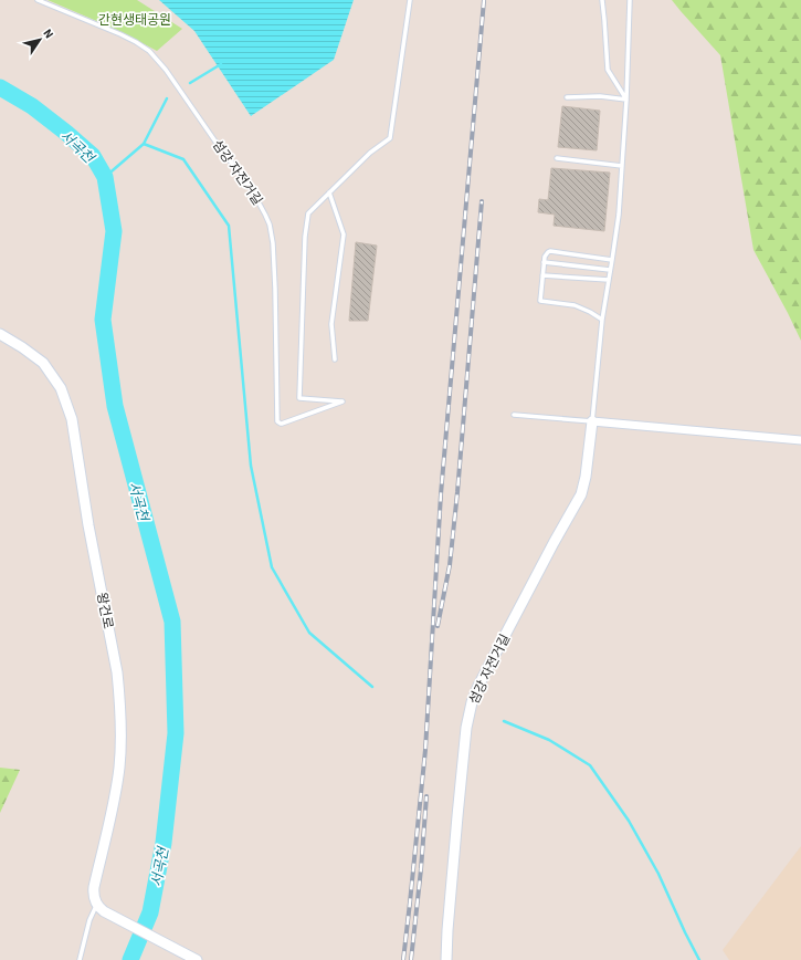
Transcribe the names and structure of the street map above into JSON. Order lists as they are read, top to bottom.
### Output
{
  "streets": {
    "street": ["섬강 자전거길", "왕건로"]
  },
  "water": ["서곡천"],
  "parks": ["간현생태공원"],
  "north": "top right"
}
